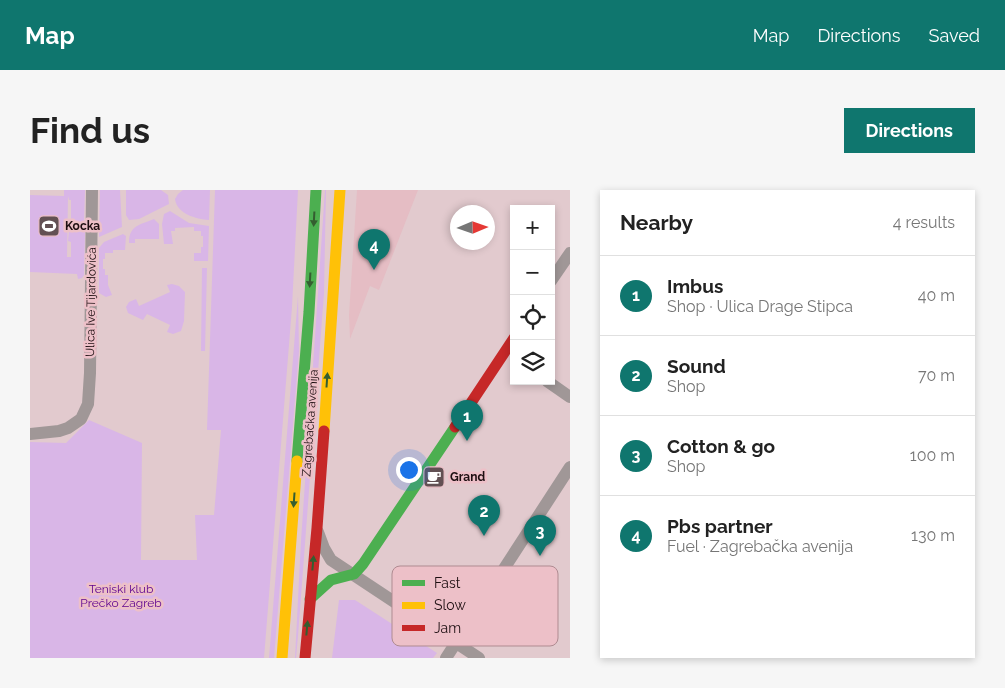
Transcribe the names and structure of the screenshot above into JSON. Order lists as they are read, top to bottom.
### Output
{
  "streets": {
    "main road": ["Zagrebačka avenija"],
    "street": ["Ulica Ive Tijardovića"]
  },
  "parks": ["Teniski klub Prečko Zagreb"],
  "places": {
    "sports": ["Kocka"],
    "cafe": ["Grand"]
  },
  "legend": ["Fast", "Slow", "Jam"],
  "north": "right",
  "page": {
    "header": "Map",
    "nav": ["Map", "Directions", "Saved"],
    "buttons": "Directions",
    "title": "Find us",
    "heading": ["Nearby", "4 results"],
    "map_buttons": ["+", "−"],
    "pins": [
      "4",
      "1",
      "2",
      "3"
    ],
    "list": [
      {
        "mark": "1",
        "name": "Imbus",
        "note": "Shop · Ulica Drage Stipca",
        "value": "40 m"
      },
      {
        "mark": "2",
        "name": "Sound",
        "note": "Shop",
        "value": "70 m"
      },
      {
        "mark": "3",
        "name": "Cotton & go",
        "note": "Shop",
        "value": "100 m"
      },
      {
        "mark": "4",
        "name": "Pbs partner",
        "note": "Fuel · Zagrebačka avenija",
        "value": "130 m"
      }
    ]
  }
}
